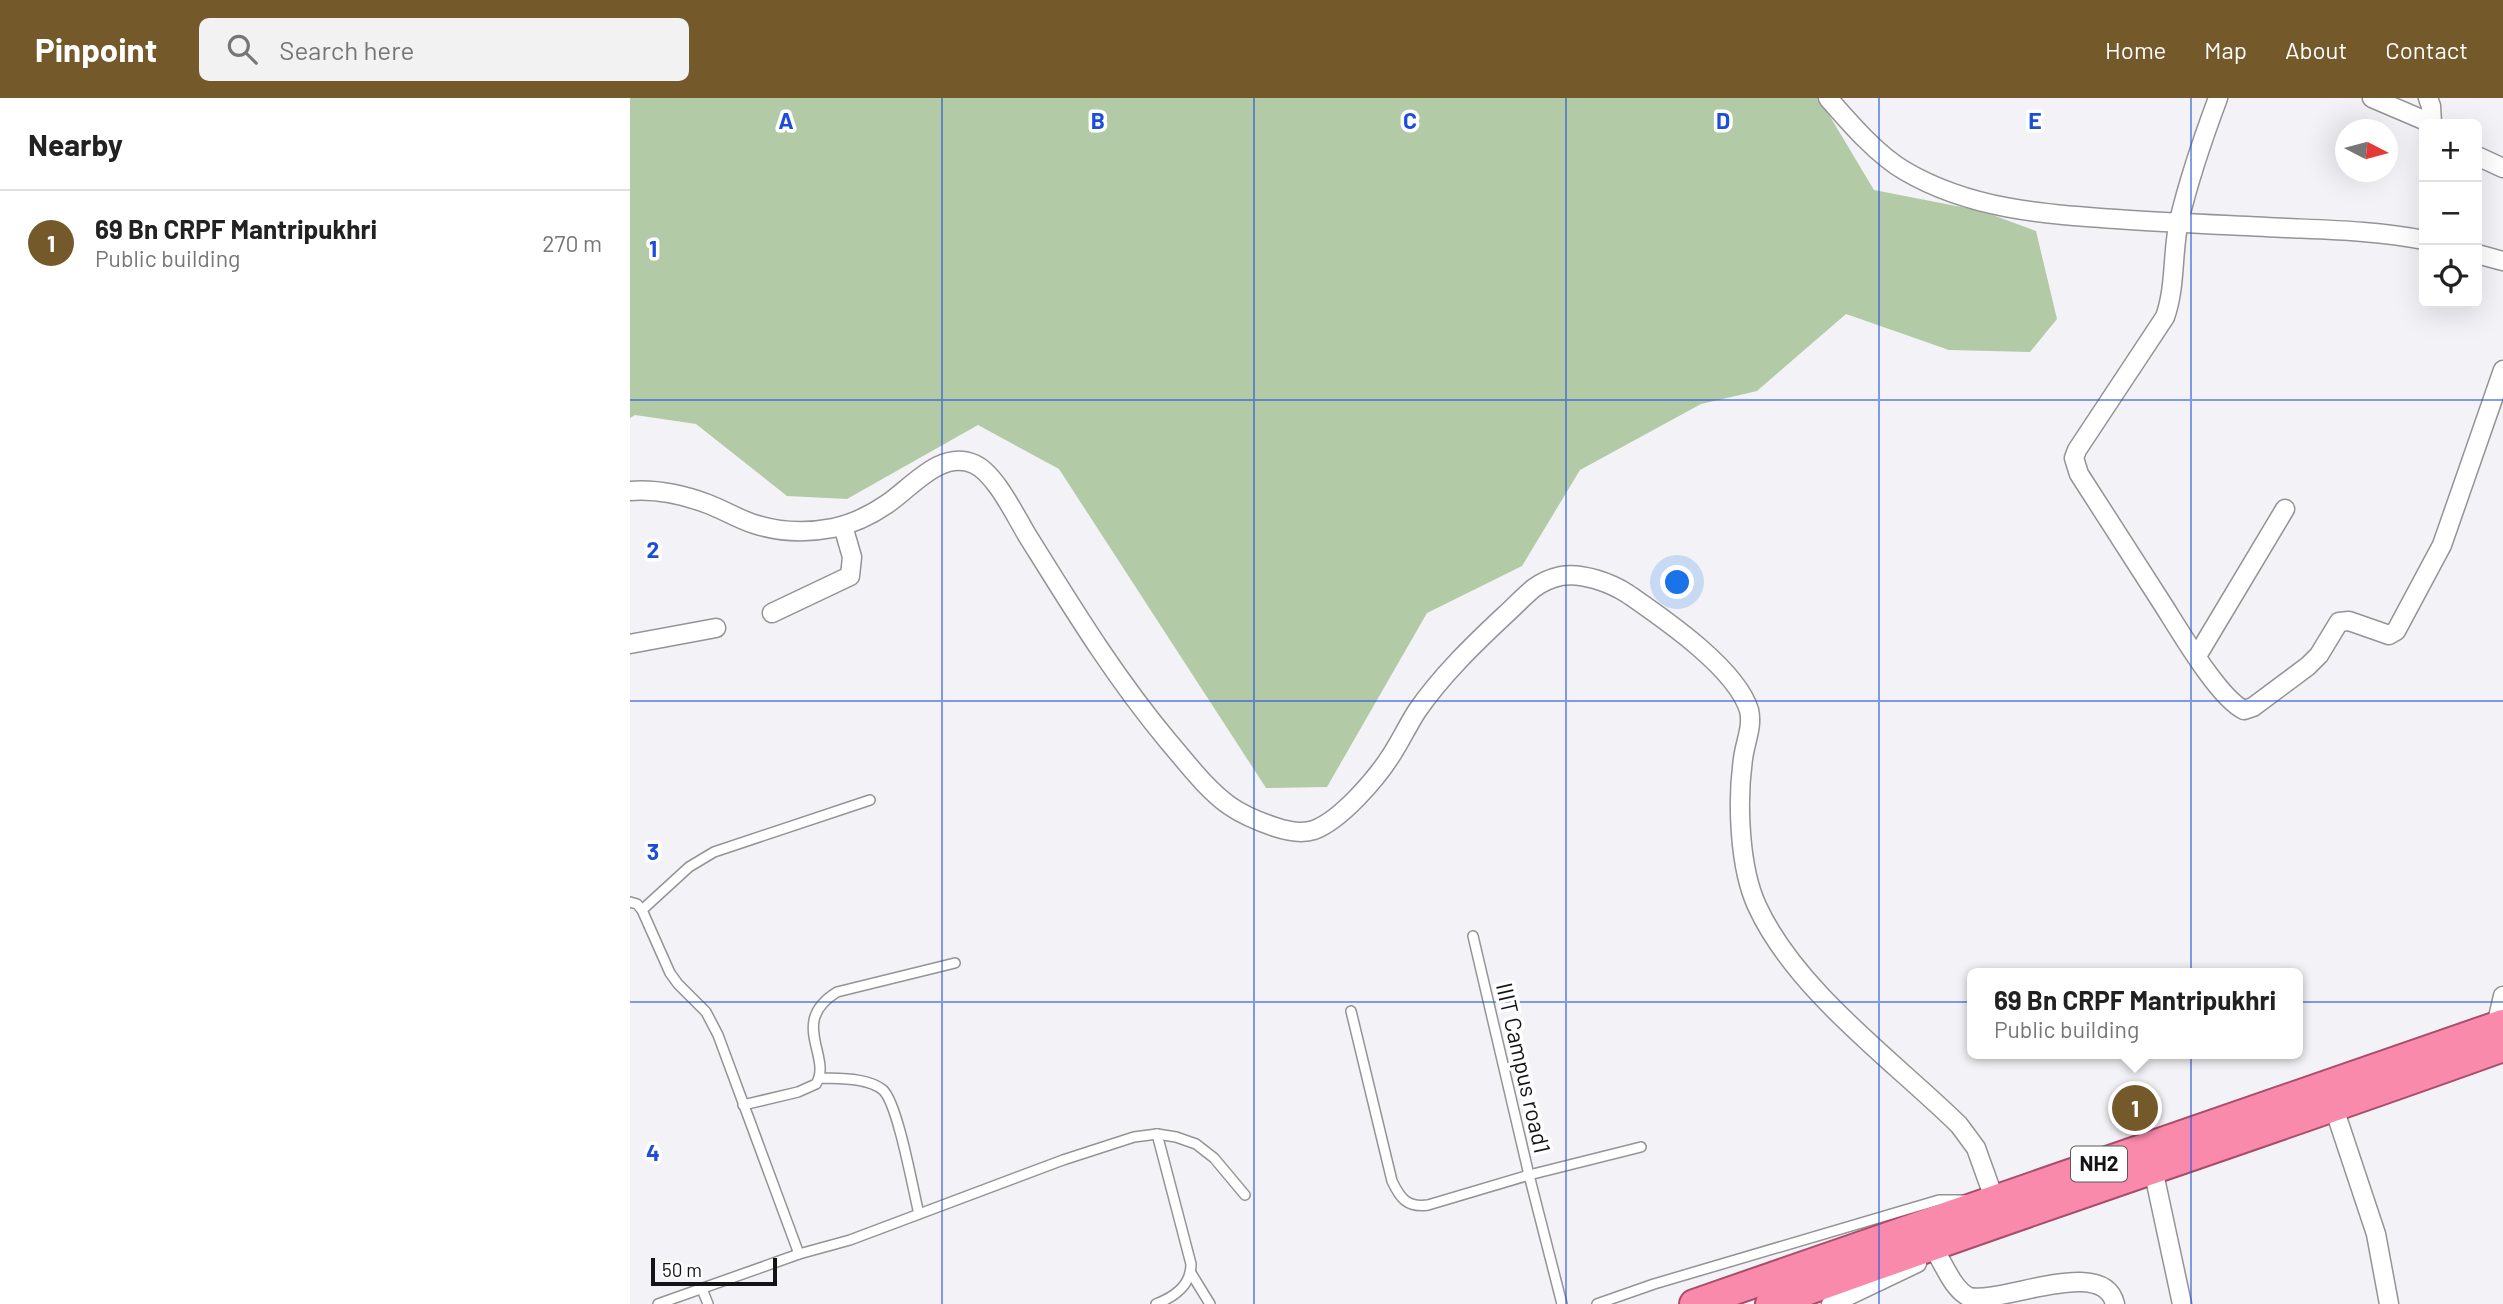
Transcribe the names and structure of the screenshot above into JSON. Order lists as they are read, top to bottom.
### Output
{
  "streets": {
    "highway": ["NH2"],
    "lane": ["IIIT Campus road1"]
  },
  "scale_bar": "50 m",
  "north": "right",
  "page": {
    "header": "Pinpoint",
    "search": "Search here",
    "nav": [
      "Home",
      "Map",
      "About",
      "Contact"
    ],
    "heading": "Nearby",
    "map_buttons": ["+", "−"],
    "list": [
      {
        "mark": "1",
        "name": "69 Bn CRPF Mantripukhri",
        "note": "Public building",
        "value": "270 m"
      }
    ],
    "popup": ["69 Bn CRPF Mantripukhri", "Public building"],
    "pins": "1",
    "scale": "50 m"
  },
  "grid": {
    "columns": [
      "A",
      "B",
      "C",
      "D",
      "E"
    ],
    "rows": [
      "1",
      "2",
      "3",
      "4"
    ]
  }
}
